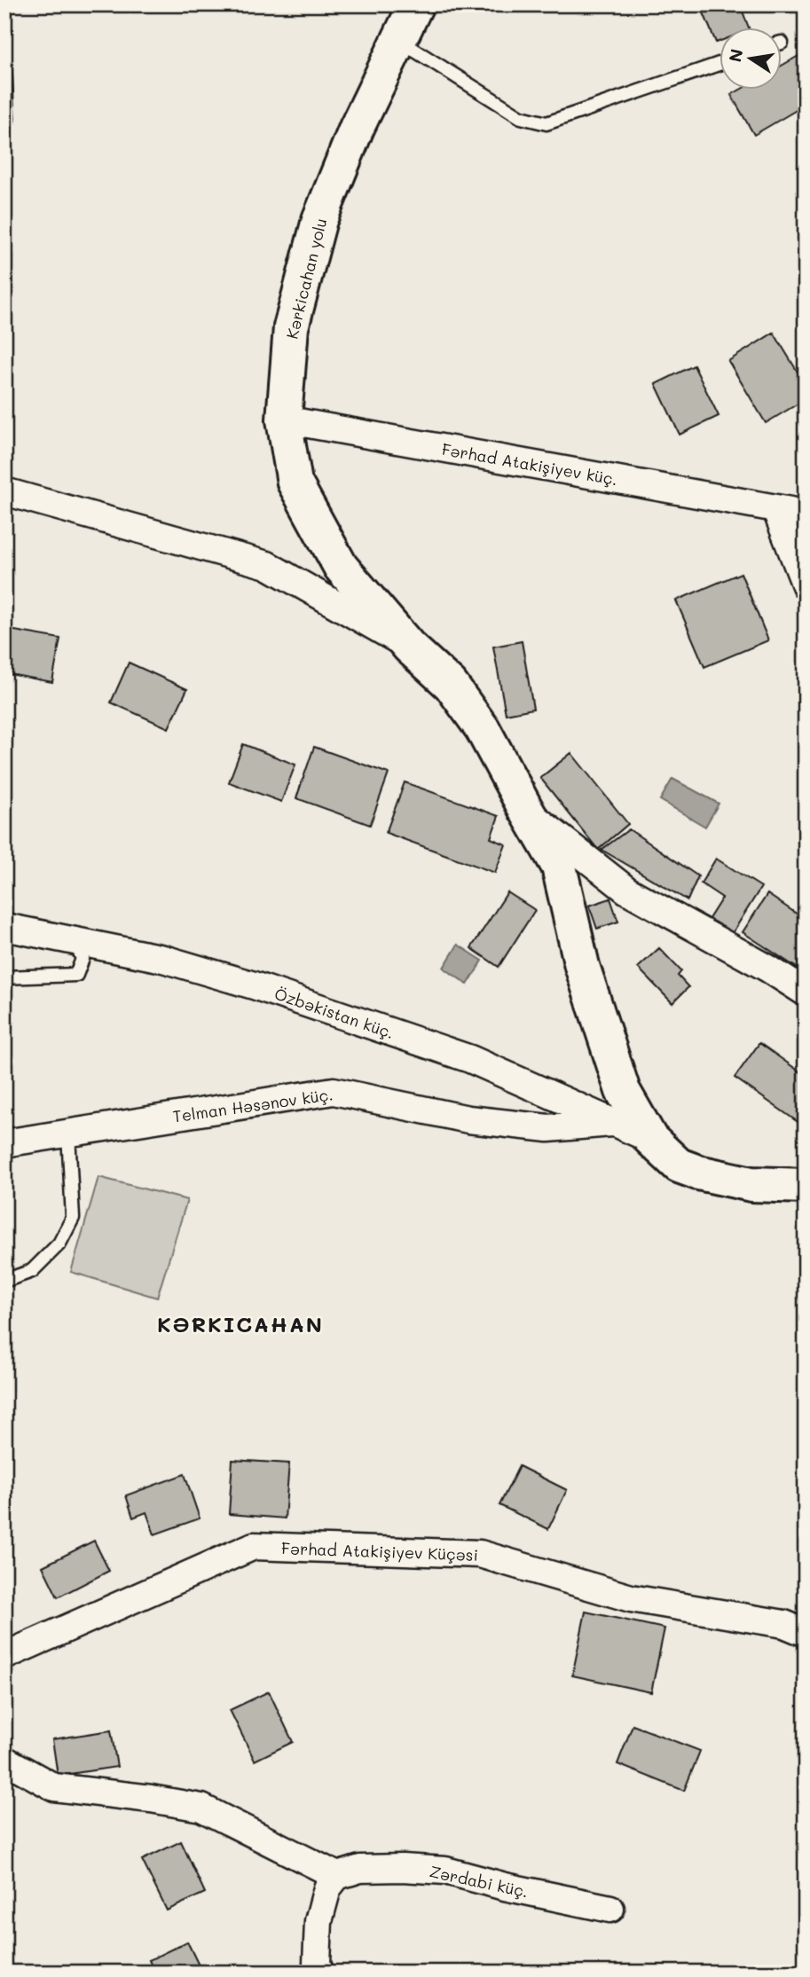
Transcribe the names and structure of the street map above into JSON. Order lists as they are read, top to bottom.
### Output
{
  "streets": {
    "street": [
      "Kərkicahan yolu",
      "Fərhad Atakişiyev küç.",
      "Özbəkistan küç.",
      "Telman Həsənov küç.",
      "Fərhad Atakişiyev Küçəsi",
      "Zərdabi küç."
    ]
  },
  "crossings": [
    ["Kərkicahan yolu", "Fərhad Atakişiyev küç."],
    ["Kərkicahan yolu", "Özbəkistan küç."],
    ["Özbəkistan küç.", "Telman Həsənov küç."]
  ],
  "districts": ["KƏRKICAHAN"],
  "north": "left"
}
